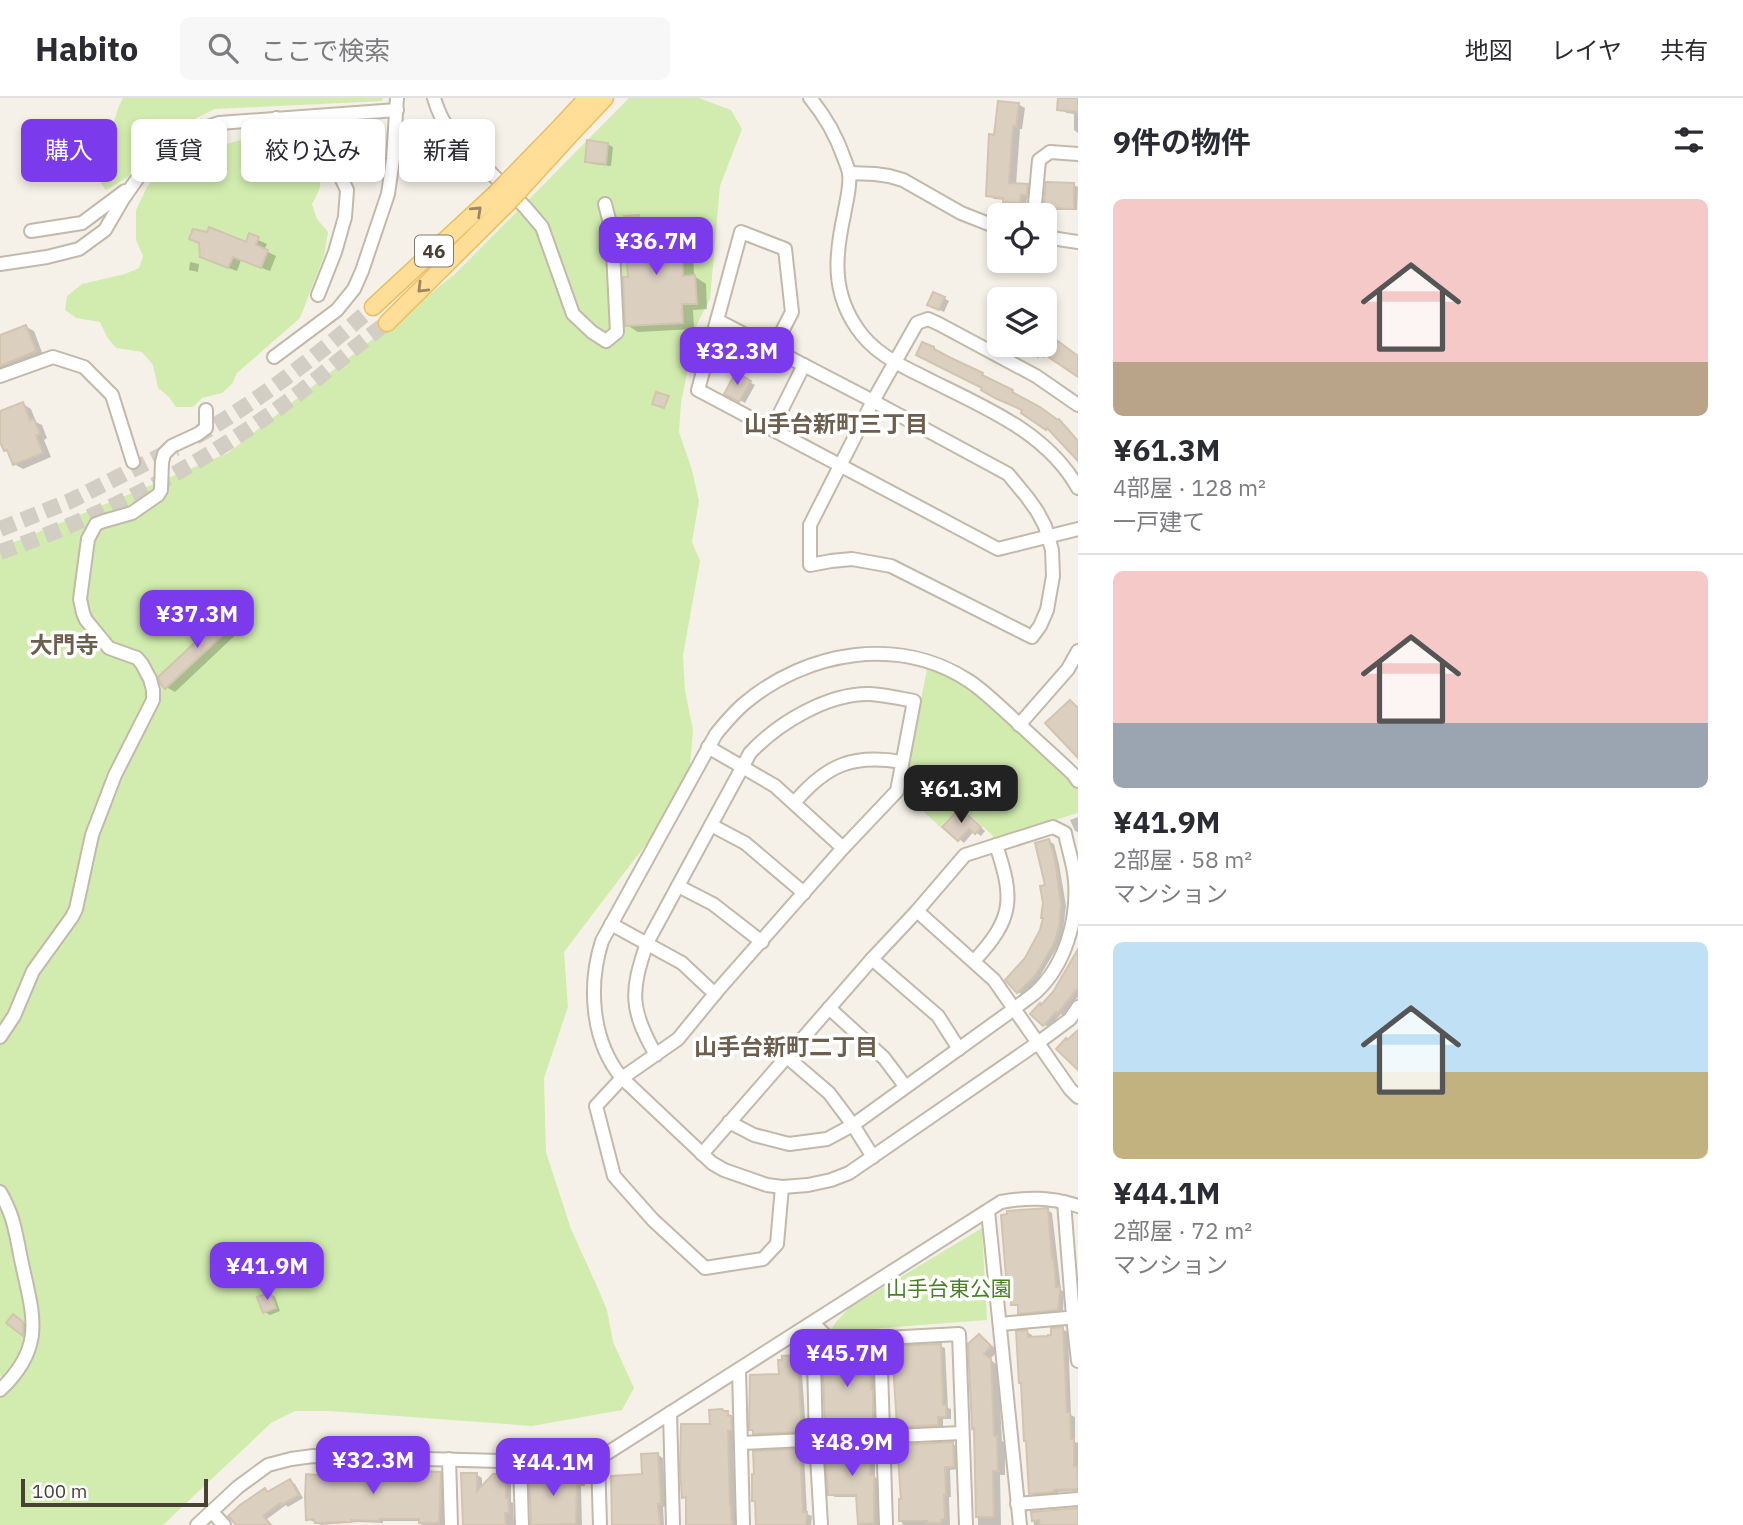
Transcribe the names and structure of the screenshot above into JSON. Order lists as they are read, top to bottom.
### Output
{
  "streets": {
    "main road": ["46"]
  },
  "districts": ["山手台新町三丁目", "大門寺", "山手台新町二丁目"],
  "parks": ["山手台東公園"],
  "scale_bar": "100 m",
  "page": {
    "header": "Habito",
    "search": "ここで検索",
    "nav": ["地図", "レイヤ", "共有"],
    "heading": "9件の物件",
    "chip": [
      "購入",
      "賃貸",
      "絞り込み",
      "新着"
    ],
    "list": [
      {
        "name": "¥61.3M",
        "note": "4部屋 · 128 m² · 一戸建て"
      },
      {
        "name": "¥41.9M",
        "note": "2部屋 · 58 m² · マンション"
      },
      {
        "name": "¥44.1M",
        "note": "2部屋 · 72 m² · マンション"
      }
    ],
    "price": [
      "¥36.7M",
      "¥32.3M",
      "¥37.3M",
      "¥61.3M",
      "¥41.9M",
      "¥45.7M",
      "¥48.9M",
      "¥32.3M",
      "¥44.1M"
    ],
    "scale": "100 m"
  }
}
